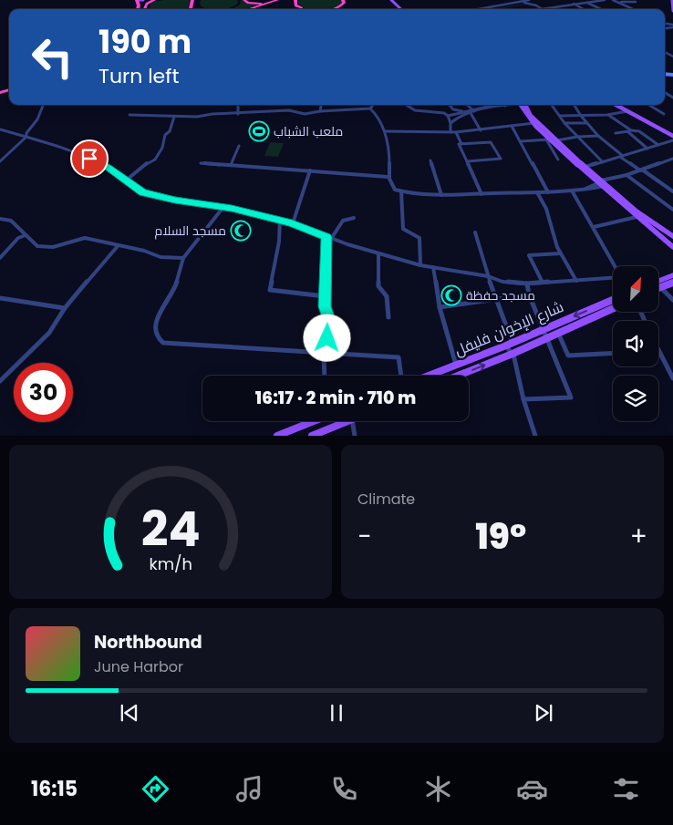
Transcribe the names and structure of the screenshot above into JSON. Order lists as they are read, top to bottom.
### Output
{
  "streets": {
    "main road": ["شارع الإخوان فليفل"]
  },
  "places": {
    "sports": ["ملعب الشباب"],
    "mosque": ["مسجد السلام", "مسجد حفظة"]
  },
  "north": "top right",
  "page": {
    "turn": ["190 m", "Turn left"],
    "limit": "30",
    "trip": "16:17 · 2 min · 710 m",
    "tile": "Climate",
    "heat": ["−", "19°", "+"],
    "song": ["Northbound", "June Harbor"],
    "tabs": "16:15",
    "gauge": ["24", "km/h"]
  }
}
